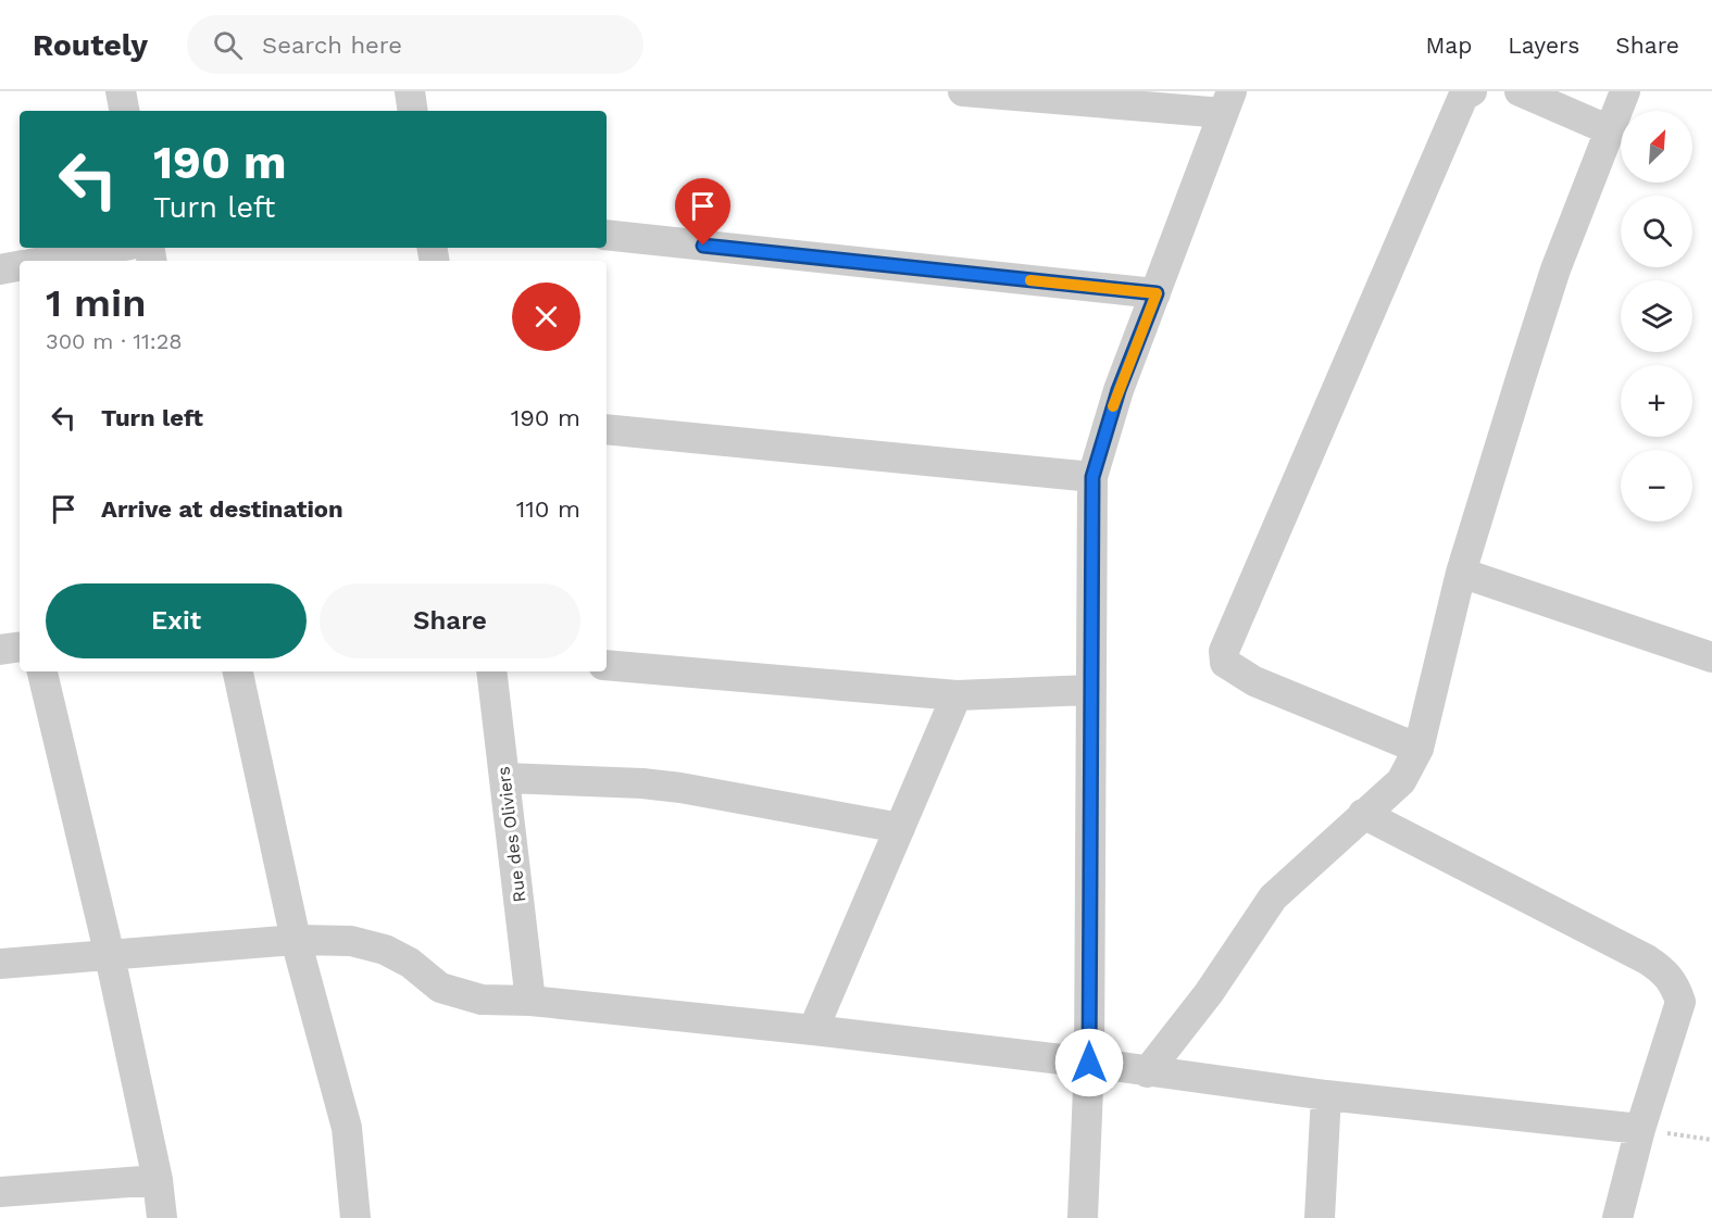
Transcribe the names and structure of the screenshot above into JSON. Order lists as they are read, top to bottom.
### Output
{
  "streets": {
    "street": ["Rue des Oliviers"]
  },
  "north": "top right",
  "page": {
    "header": "Routely",
    "search": "Search here",
    "nav": ["Map", "Layers", "Share"],
    "map_buttons": ["+", "−"],
    "turn": ["190 m", "Turn left"],
    "heading": ["1 min", "300 m · 11:28"],
    "list": [
      {
        "name": "Turn left",
        "value": "190 m"
      },
      {
        "name": "Arrive at destination",
        "value": "110 m"
      }
    ],
    "buttons": ["Exit", "Share"]
  }
}
